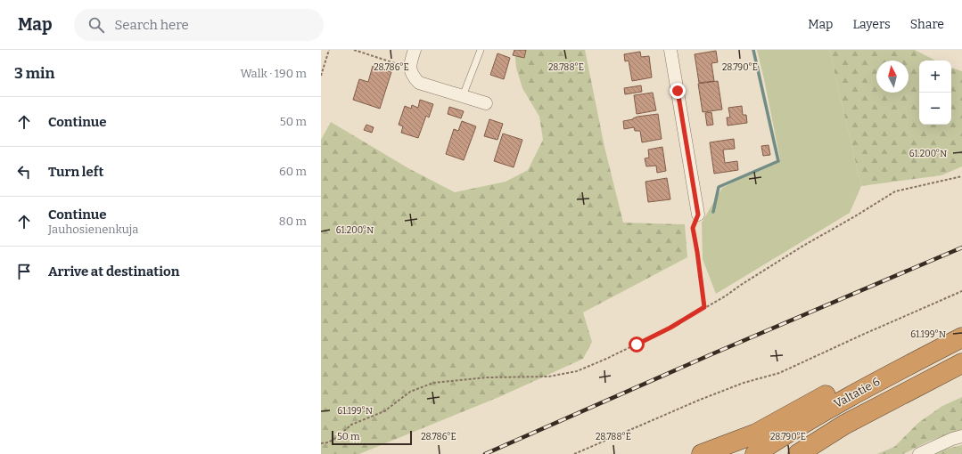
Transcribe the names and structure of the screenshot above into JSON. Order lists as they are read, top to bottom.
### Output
{
  "streets": {
    "highway": ["Valtatie 6"]
  },
  "scale_bar": "50 m",
  "north": "top",
  "page": {
    "header": "Map",
    "search": "Search here",
    "nav": ["Map", "Layers", "Share"],
    "heading": ["3 min", "Walk · 190 m"],
    "map_buttons": ["+", "−"],
    "list": [
      ["Continue", "50 m"],
      ["Turn left", "60 m"],
      ["Continue", "Jauhosienenkuja", "80 m"],
      "Arrive at destination"
    ],
    "scale": "50 m"
  },
  "coordinates": [
    "28.786°E",
    "28.788°E",
    "28.790°E",
    "61.200°N",
    "61.199°N"
  ]
}
